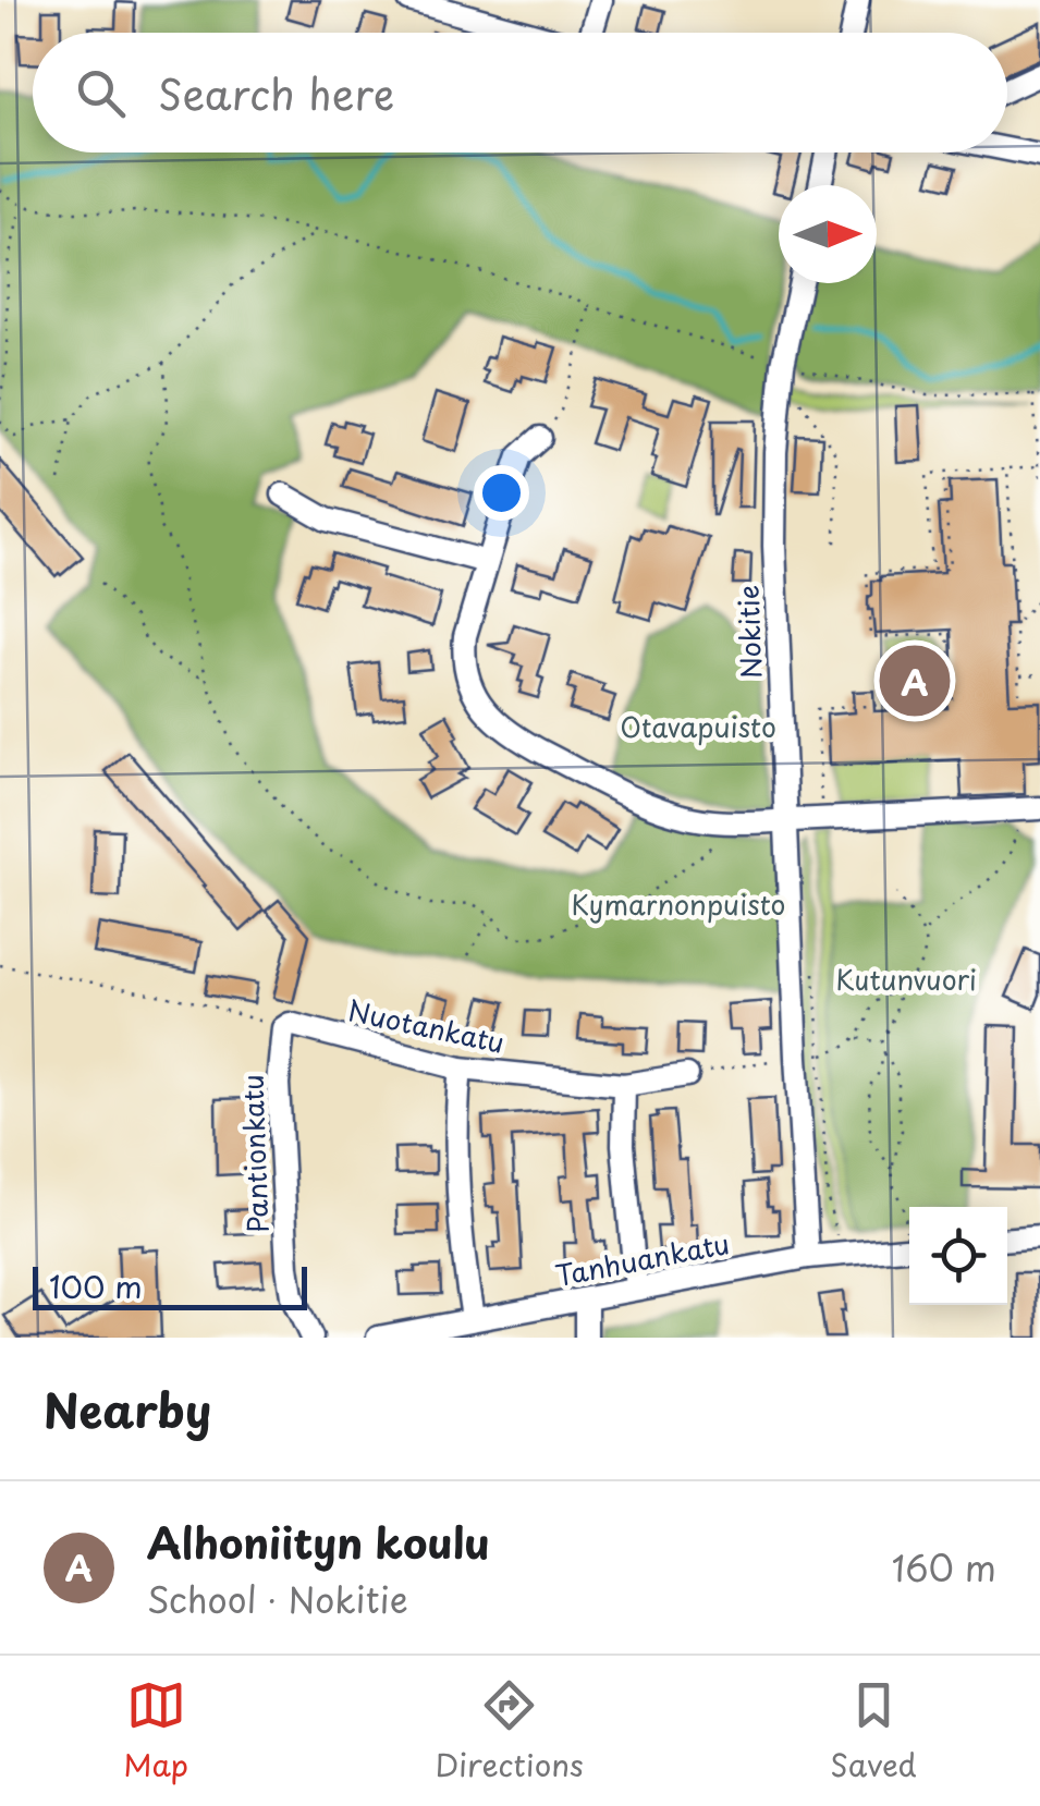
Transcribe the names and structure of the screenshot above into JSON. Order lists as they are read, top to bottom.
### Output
{
  "streets": {
    "street": [
      "Nokitie",
      "Nuotankatu",
      "Pantionkatu",
      "Tanhuankatu"
    ]
  },
  "crossings": [
    ["Nokitie", "Tanhuankatu"],
    ["Nuotankatu", "Pantionkatu"]
  ],
  "parks": ["Otavapuisto", "Kymarnonpuisto", "Kutunvuori"],
  "scale_bar": "100 m",
  "north": "right",
  "page": {
    "search": "Search here",
    "pins": "A",
    "scale": "100 m",
    "heading": "Nearby",
    "list": [
      {
        "mark": "A",
        "name": "Alhoniityn koulu",
        "note": "School · Nokitie",
        "value": "160 m"
      }
    ],
    "nav": ["Map", "Directions", "Saved"]
  }
}
